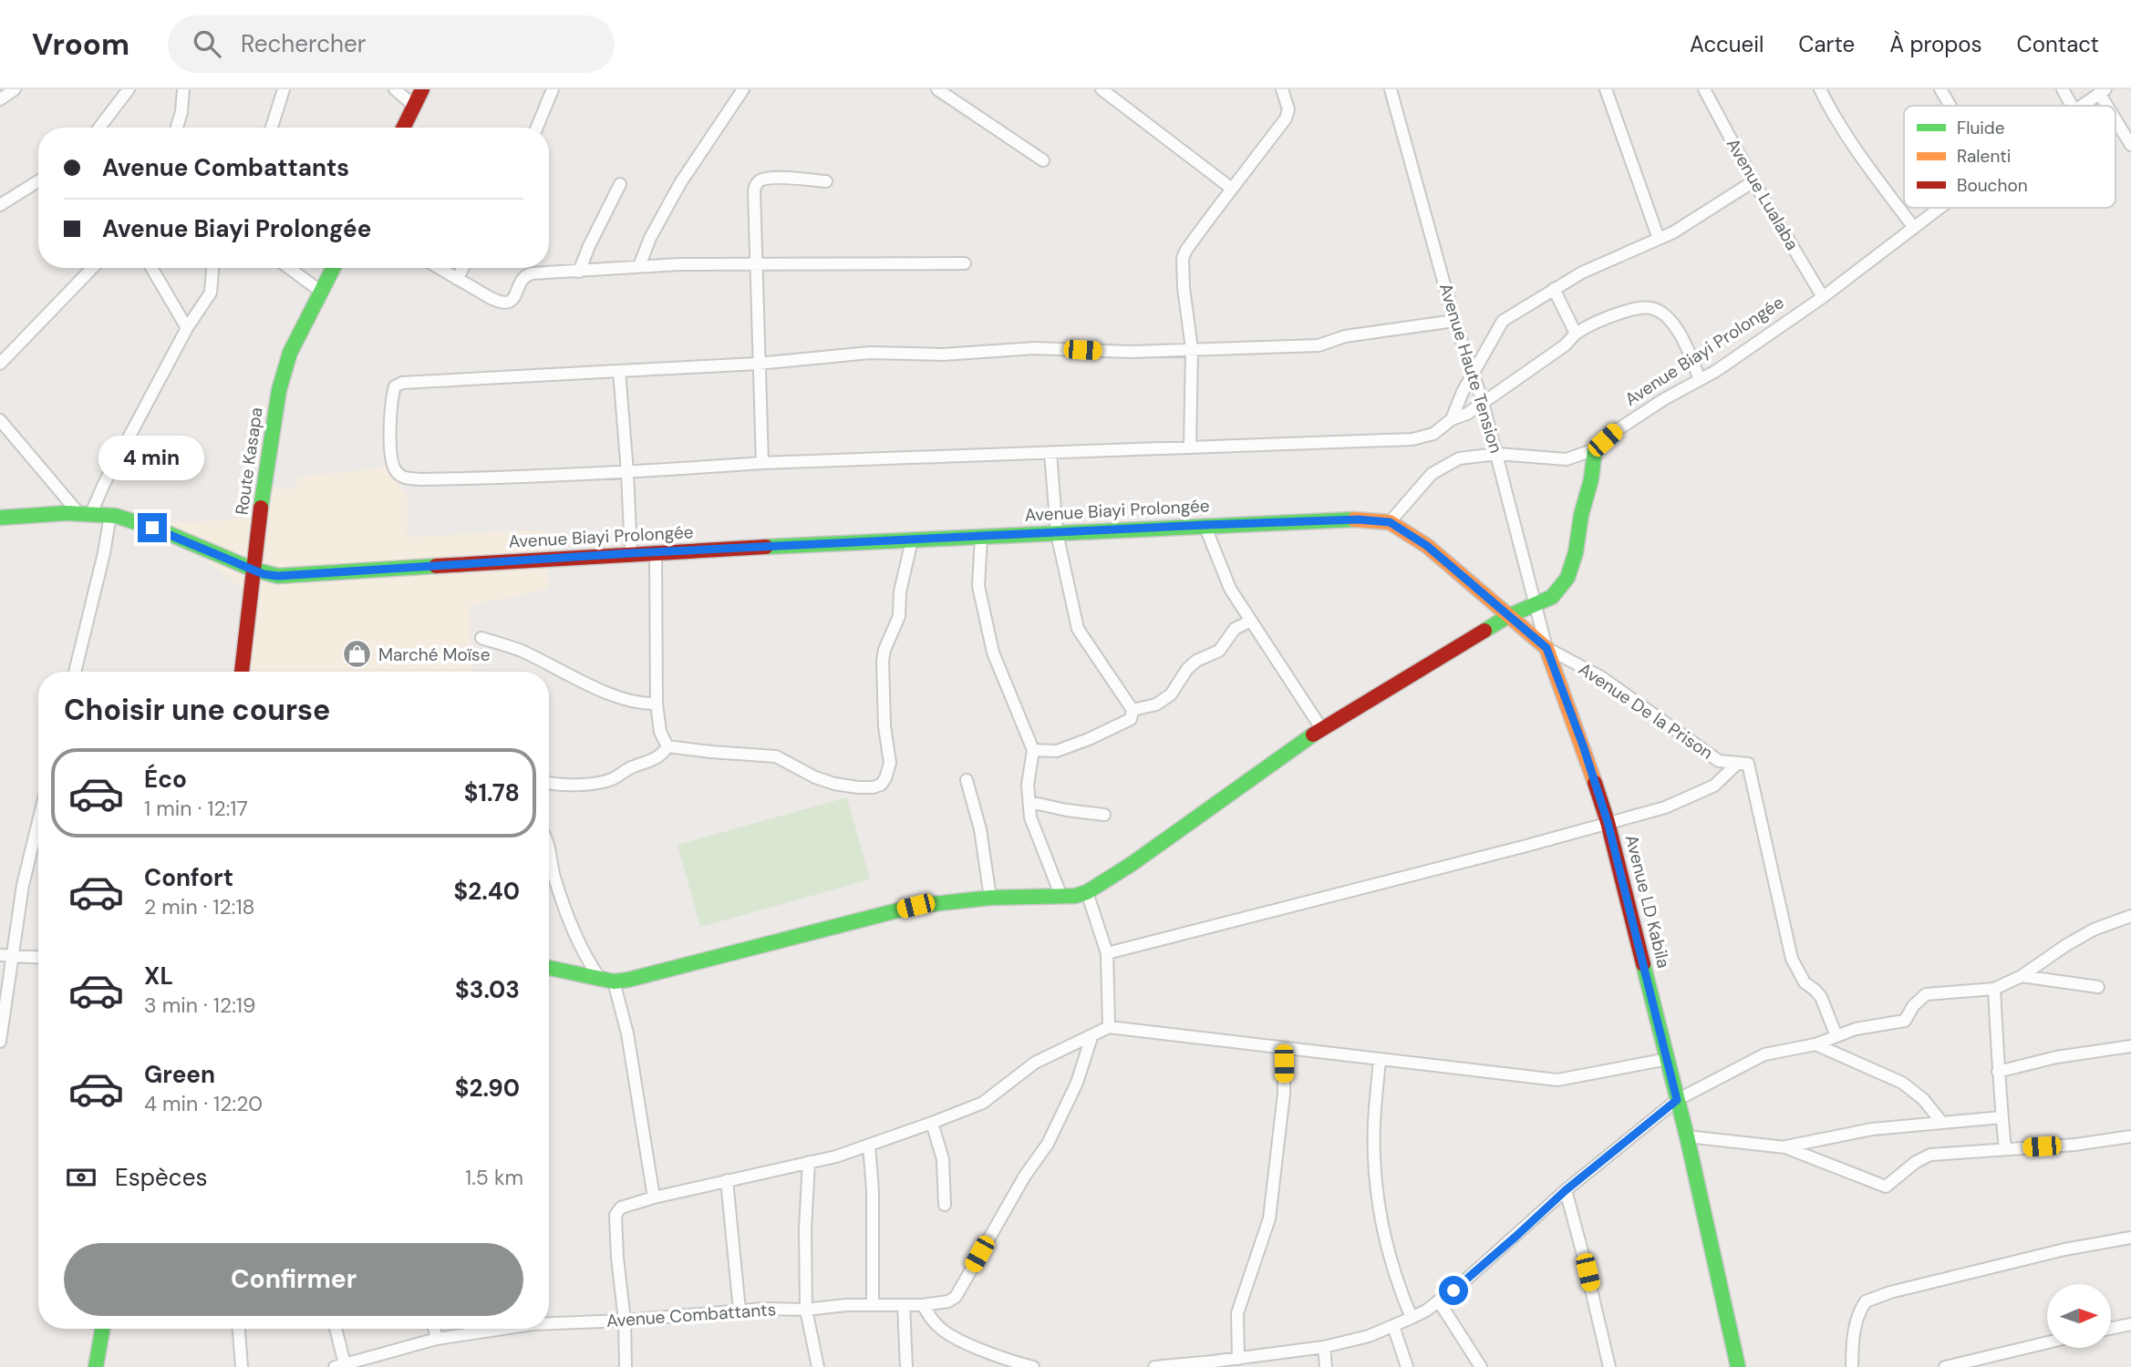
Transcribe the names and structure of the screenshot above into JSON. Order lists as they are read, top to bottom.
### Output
{
  "streets": {
    "street": [
      "Avenue Lualaba",
      "Avenue Biayi Prolongée",
      "Avenue Haute Tension",
      "Route Kasapa",
      "Avenue De la Prison",
      "Avenue LD Kabila",
      "Avenue Combattants"
    ]
  },
  "crossings": [
    ["Avenue Lualaba", "Avenue Biayi Prolongée"],
    ["Avenue Biayi Prolongée", "Avenue Haute Tension"],
    ["Avenue Biayi Prolongée", "Route Kasapa"],
    ["Avenue Biayi Prolongée", "Avenue LD Kabila"],
    ["Avenue Haute Tension", "Avenue De la Prison"],
    ["Avenue Haute Tension", "Avenue LD Kabila"],
    ["Avenue De la Prison", "Avenue LD Kabila"]
  ],
  "places": {
    "shop": ["Marché Moïse"]
  },
  "legend": ["Fluide", "Ralenti", "Bouchon"],
  "north": "right",
  "page": {
    "header": "Vroom",
    "search": "Rechercher",
    "nav": [
      "Accueil",
      "Carte",
      "À propos",
      "Contact"
    ],
    "banner": ["Avenue Combattants", "Avenue Biayi Prolongée"],
    "bubble": "4 min",
    "heading": "Choisir une course",
    "list": [
      {
        "name": "Éco",
        "note": "1 min · 12:17",
        "value": "$1.78"
      },
      {
        "name": "Confort",
        "note": "2 min · 12:18",
        "value": "$2.40"
      },
      {
        "name": "XL",
        "note": "3 min · 12:19",
        "value": "$3.03"
      },
      {
        "name": "Green",
        "note": "4 min · 12:20",
        "value": "$2.90"
      }
    ],
    "pay": ["Espèces", "1.5 km"],
    "buttons": "Confirmer"
  }
}
